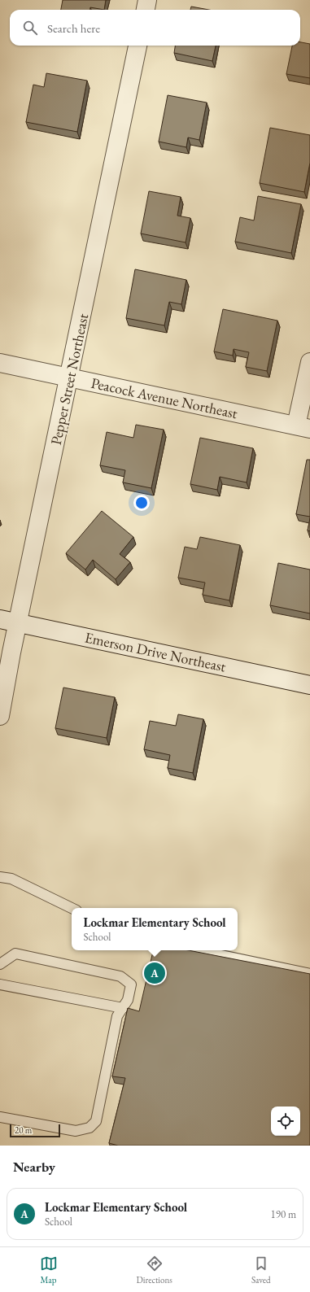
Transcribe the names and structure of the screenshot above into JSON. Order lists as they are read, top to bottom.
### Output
{
  "streets": {
    "street": ["Pepper Street Northeast", "Peacock Avenue Northeast", "Emerson Drive Northeast"]
  },
  "crossings": [
    ["Pepper Street Northeast", "Peacock Avenue Northeast"],
    ["Pepper Street Northeast", "Emerson Drive Northeast"]
  ],
  "scale_bar": "20 m",
  "page": {
    "search": "Search here",
    "popup": ["Lockmar Elementary School", "School"],
    "pins": "A",
    "scale": "20 m",
    "heading": "Nearby",
    "list": [
      {
        "mark": "A",
        "name": "Lockmar Elementary School",
        "note": "School",
        "value": "190 m"
      }
    ],
    "nav": ["Map", "Directions", "Saved"]
  }
}
